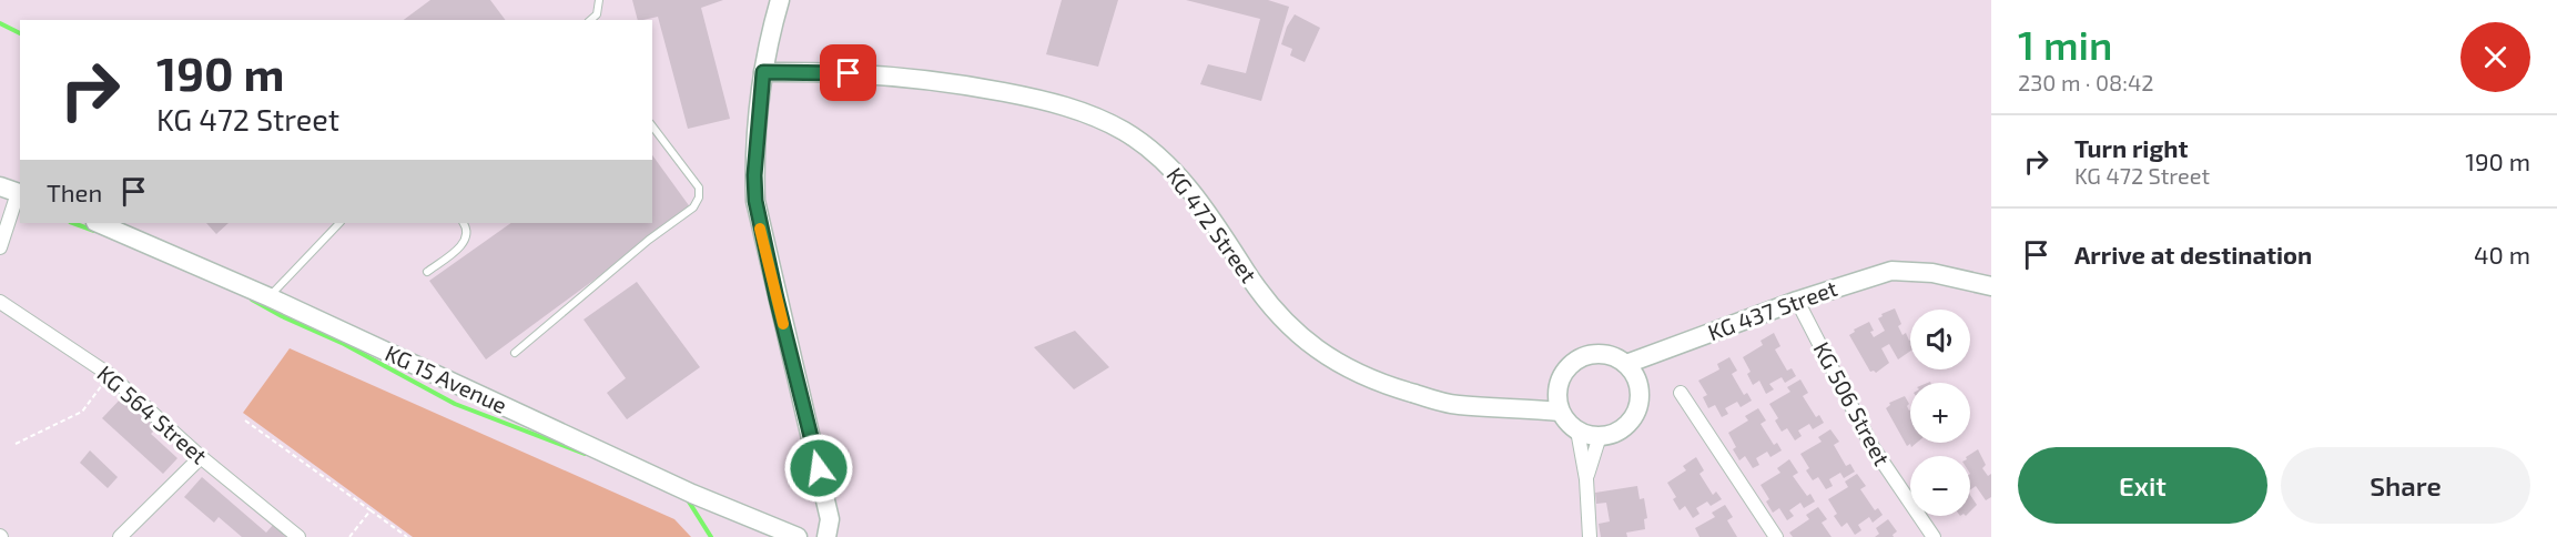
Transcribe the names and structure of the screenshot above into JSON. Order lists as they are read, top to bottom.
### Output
{
  "streets": {
    "main road": ["KG 472 Street", "KG 437 Street", "KG 15 Avenue"],
    "street": ["KG 506 Street", "KG 564 Street"]
  },
  "crossings": [
    ["KG 472 Street", "KG 437 Street"],
    ["KG 437 Street", "KG 506 Street"]
  ],
  "page": {
    "heading": ["1 min", "230 m · 08:42"],
    "turn": ["190 m", "KG 472 Street"],
    "list": [
      {
        "name": "Turn right",
        "note": "KG 472 Street",
        "value": "190 m"
      },
      {
        "name": "Arrive at destination",
        "value": "40 m"
      }
    ],
    "then": "Then",
    "map_buttons": ["+", "−"],
    "buttons": ["Exit", "Share"]
  }
}
